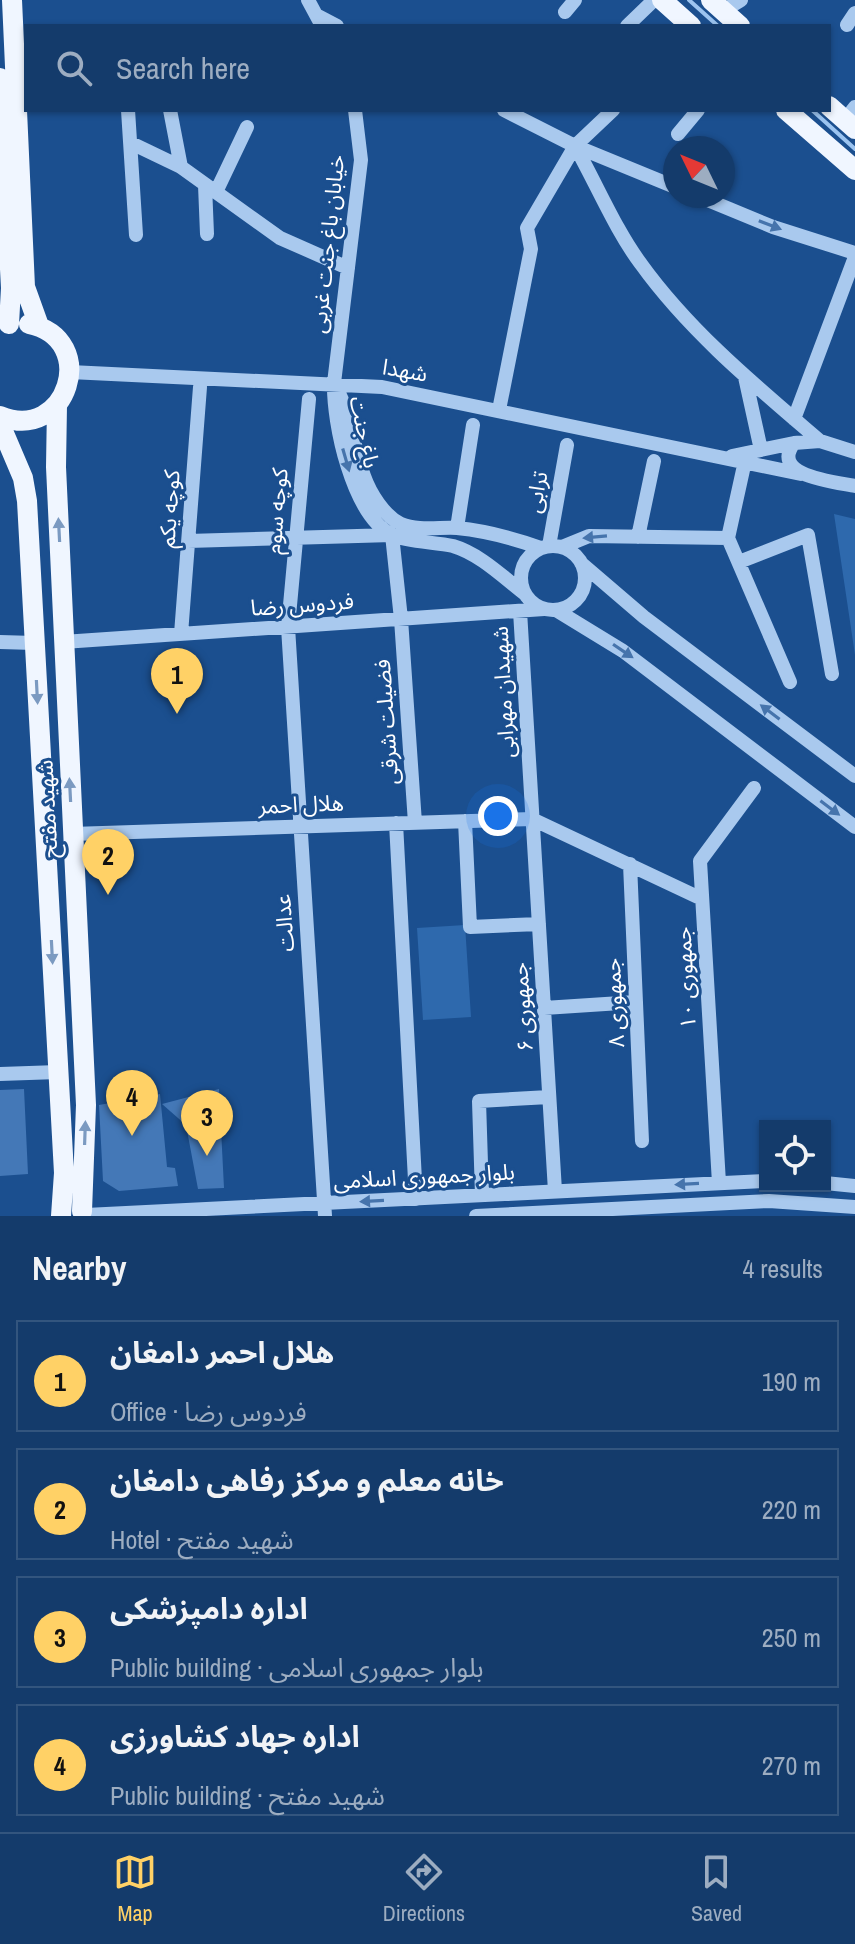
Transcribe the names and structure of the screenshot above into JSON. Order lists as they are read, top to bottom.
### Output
{
  "streets": {
    "main road": ["شهید مفتح"],
    "street": [
      "خیابان باغ جنت غربی",
      "شهدا",
      "باغ جنت",
      "ترابی",
      "کوچه یکم",
      "کوچه سوم",
      "فردوس رضا",
      "شهیدان مهرابی",
      "فضیلت شرقی",
      "هلال احمر",
      "عدالت",
      "جمهوری ۱۰",
      "جمهوری ۸",
      "جمهوری ۶",
      "بلوار جمهوری اسلامی"
    ]
  },
  "crossings": [
    ["خیابان باغ جنت غربی", "شهدا"],
    ["خیابان باغ جنت غربی", "باغ جنت"],
    ["شهدا", "باغ جنت"],
    ["باغ جنت", "ترابی"],
    ["باغ جنت", "فردوس رضا"],
    ["باغ جنت", "فضیلت شرقی"],
    ["ترابی", "فردوس رضا"],
    ["کوچه یکم", "فردوس رضا"],
    ["کوچه سوم", "فردوس رضا"],
    ["کوچه سوم", "عدالت"],
    ["فردوس رضا", "شهیدان مهرابی"],
    ["فردوس رضا", "فضیلت شرقی"],
    ["فردوس رضا", "شهید مفتح"],
    ["فردوس رضا", "عدالت"],
    ["شهیدان مهرابی", "هلال احمر"],
    ["شهیدان مهرابی", "جمهوری ۶"],
    ["فضیلت شرقی", "هلال احمر"],
    ["هلال احمر", "شهید مفتح"],
    ["هلال احمر", "عدالت"],
    ["هلال احمر", "جمهوری ۶"],
    ["شهید مفتح", "بلوار جمهوری اسلامی"],
    ["عدالت", "بلوار جمهوری اسلامی"],
    ["جمهوری ۱۰", "بلوار جمهوری اسلامی"],
    ["جمهوری ۶", "بلوار جمهوری اسلامی"]
  ],
  "north": "top left",
  "page": {
    "search": "Search here",
    "pins": [
      "1",
      "2",
      "4",
      "3"
    ],
    "heading": ["Nearby", "4 results"],
    "list": [
      {
        "mark": "1",
        "name": "هلال احمر دامغان",
        "note": "Office · فردوس رضا",
        "value": "190 m"
      },
      {
        "mark": "2",
        "name": "خانه معلم و مرکز رفاهی دامغان",
        "note": "Hotel · شهید مفتح",
        "value": "220 m"
      },
      {
        "mark": "3",
        "name": "اداره دامپزشکی",
        "note": "Public building · بلوار جمهوری اسلامی",
        "value": "250 m"
      },
      {
        "mark": "4",
        "name": "اداره جهاد کشاورزی",
        "note": "Public building · شهید مفتح",
        "value": "270 m"
      }
    ],
    "nav": ["Map", "Directions", "Saved"]
  }
}
